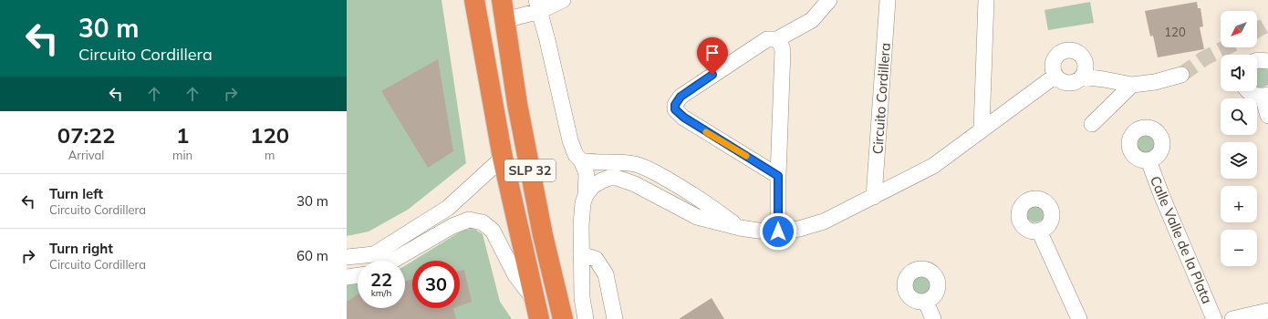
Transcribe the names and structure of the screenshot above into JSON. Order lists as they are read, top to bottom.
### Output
{
  "streets": {
    "highway": ["SLP 32"],
    "street": ["Circuito Cordillera", "Calle Valle de la Plata"]
  },
  "house_numbers": ["120"],
  "north": "bottom left",
  "page": {
    "turn": ["30 m", "Circuito Cordillera"],
    "map_buttons": ["+", "−"],
    "eta": [
      "07:22",
      "Arrival",
      "1",
      "min",
      "120",
      "m"
    ],
    "list": [
      {
        "name": "Turn left",
        "note": "Circuito Cordillera",
        "value": "30 m"
      },
      {
        "name": "Turn right",
        "note": "Circuito Cordillera",
        "value": "60 m"
      }
    ],
    "speed": "22 km/h",
    "limit": "30"
  }
}
